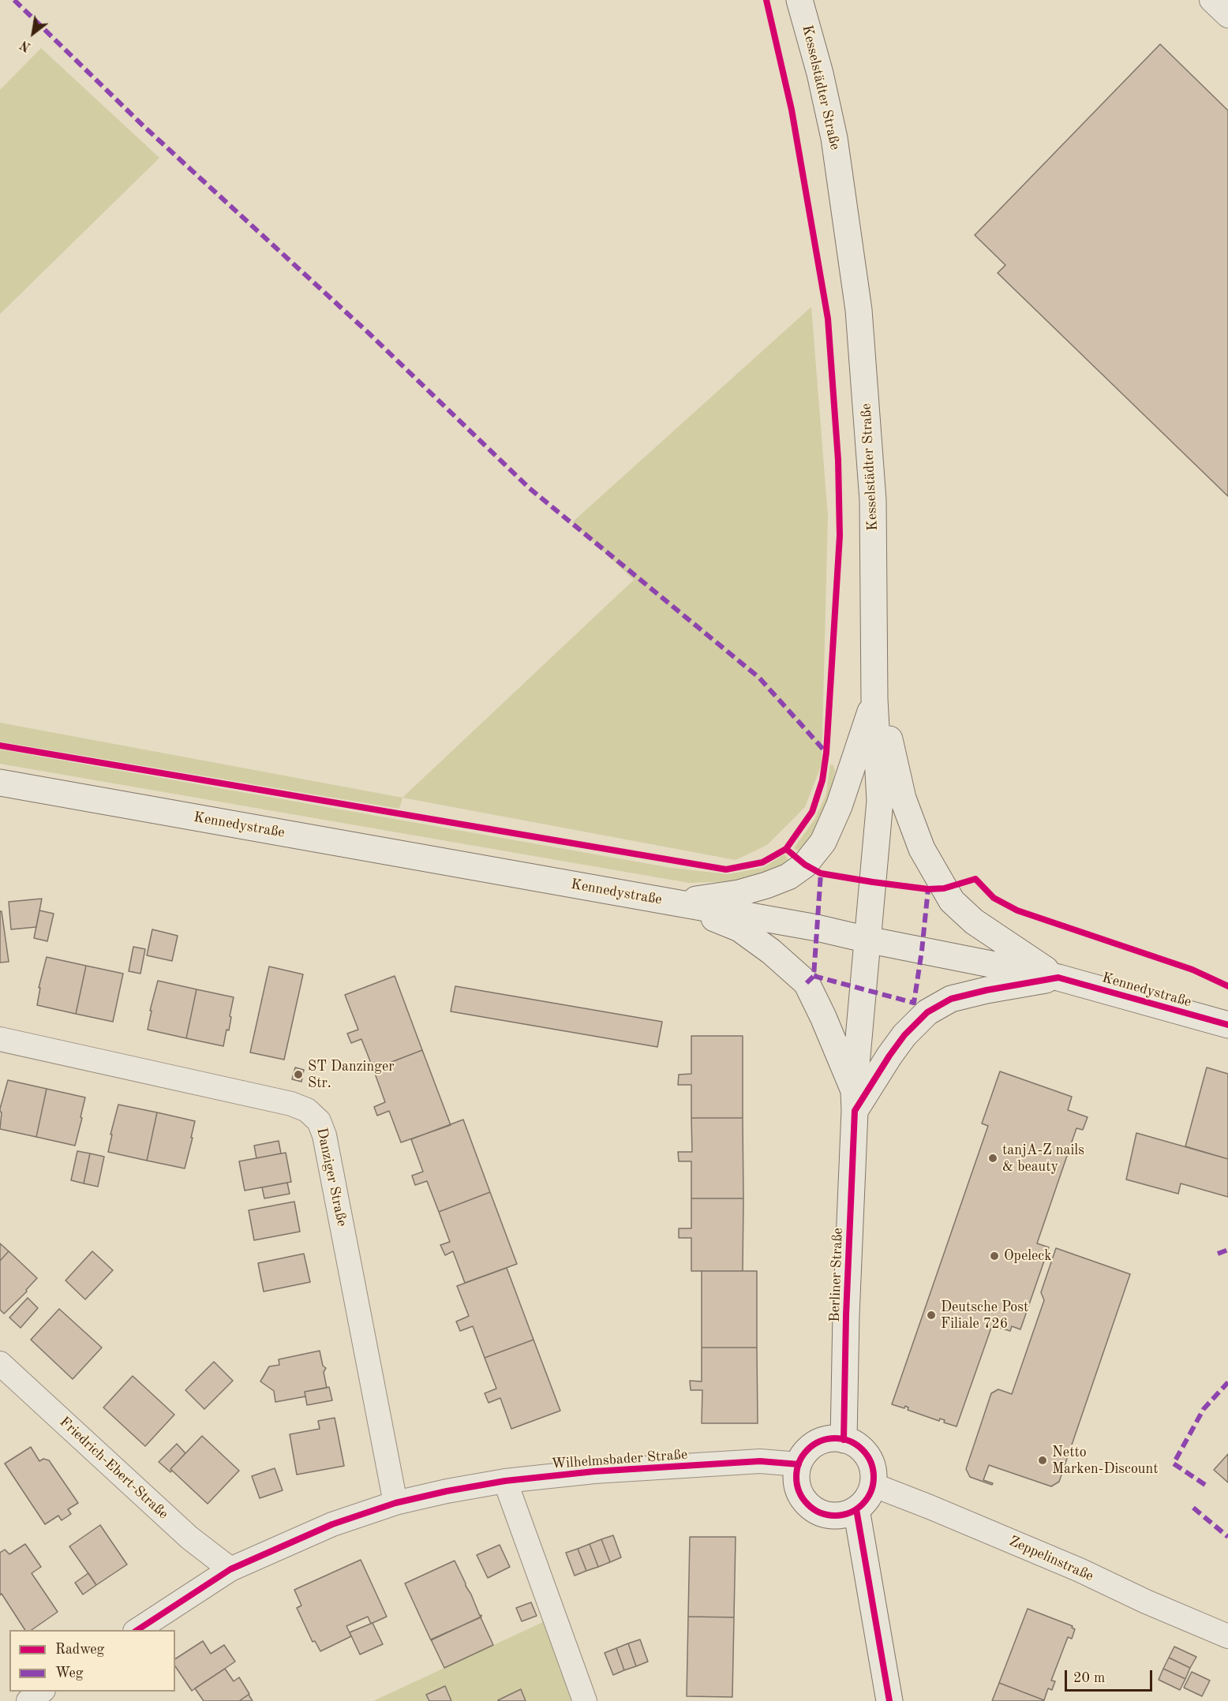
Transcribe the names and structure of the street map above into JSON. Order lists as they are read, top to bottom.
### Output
{
  "streets": {
    "main road": ["Kesselstädter Straße", "Kennedystraße", "Berliner Straße"],
    "street": [
      "Danziger Straße",
      "Wilhelmsbader Straße",
      "Friedrich-Ebert-Straße",
      "Zeppelinstraße"
    ]
  },
  "crossings": [
    ["Kesselstädter Straße", "Kennedystraße"],
    ["Kesselstädter Straße", "Berliner Straße"],
    ["Kennedystraße", "Berliner Straße"],
    ["Danziger Straße", "Wilhelmsbader Straße"],
    ["Berliner Straße", "Wilhelmsbader Straße"],
    ["Berliner Straße", "Zeppelinstraße"],
    ["Wilhelmsbader Straße", "Friedrich-Ebert-Straße"],
    ["Wilhelmsbader Straße", "Zeppelinstraße"]
  ],
  "places": [
    "ST Danzinger Str.",
    "tanjA-Z nails & beauty",
    "Opeleck",
    "Deutsche Post Filiale 726",
    "Netto Marken-Discount"
  ],
  "legend": ["Radweg", "Weg"],
  "scale_bar": "20 m",
  "north": "bottom left"
}
